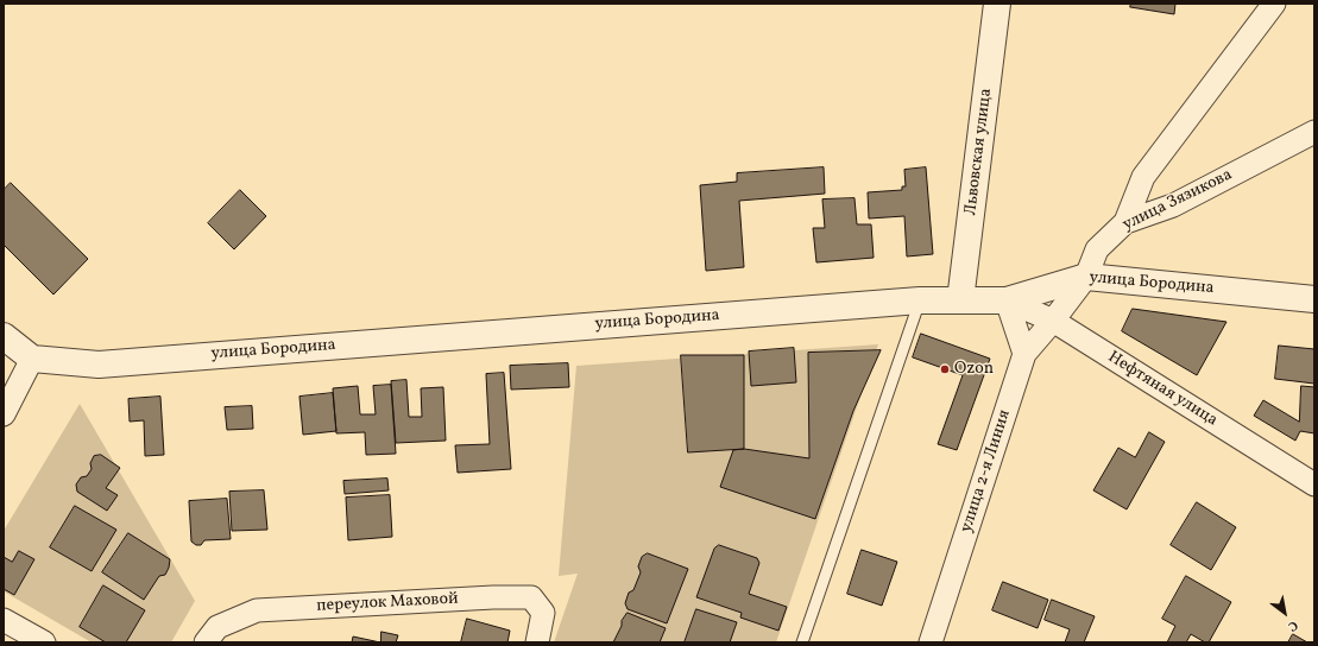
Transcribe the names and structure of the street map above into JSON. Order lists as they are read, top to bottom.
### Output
{
  "streets": {
    "street": [
      "Львовская улица",
      "улица Зязикова",
      "улица Бородина",
      "Нефтяная улица",
      "улица 2-я Линия",
      "переулок Маховой"
    ]
  },
  "crossings": [
    ["Львовская улица", "улица Бородина"],
    ["улица Зязикова", "улица Бородина"],
    ["улица Зязикова", "Нефтяная улица"],
    ["улица Зязикова", "улица 2-я Линия"],
    ["улица Бородина", "Нефтяная улица"]
  ],
  "places": ["Ozon"],
  "north": "bottom right"
}
